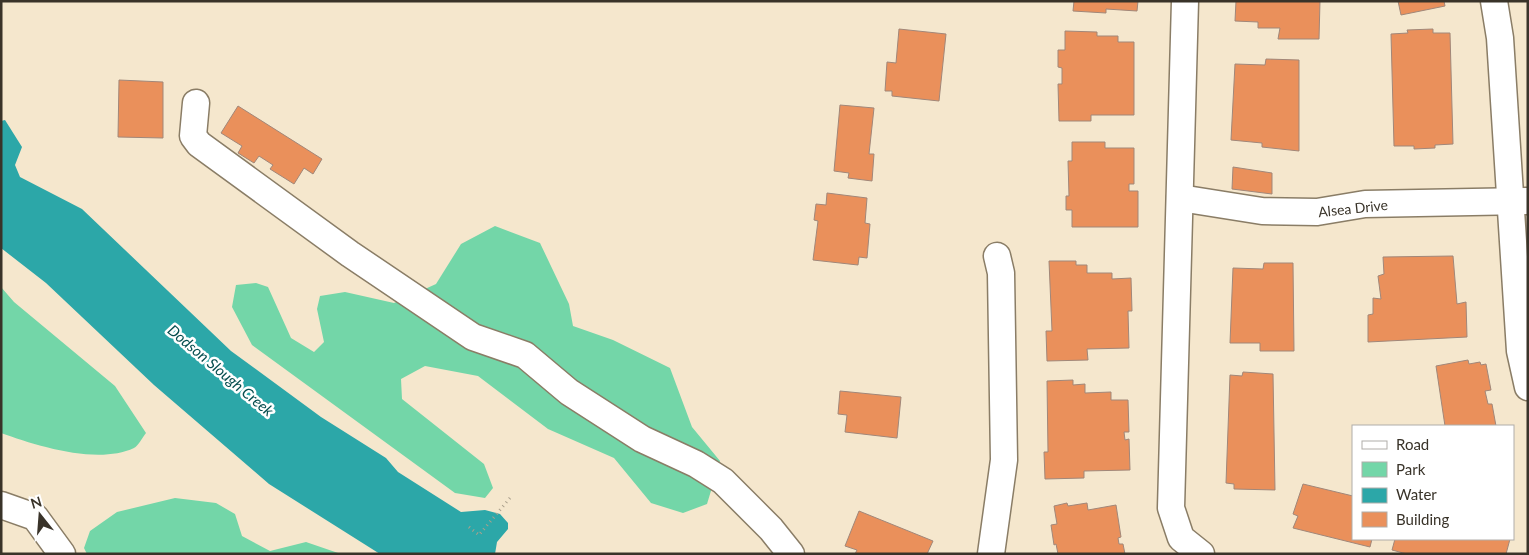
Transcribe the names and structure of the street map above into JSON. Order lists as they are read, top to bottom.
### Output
{
  "streets": {
    "street": ["Alsea Drive"]
  },
  "water": ["Dodson Slough Creek"],
  "legend": [
    "Road",
    "Park",
    "Water",
    "Building"
  ],
  "north": "top"
}
